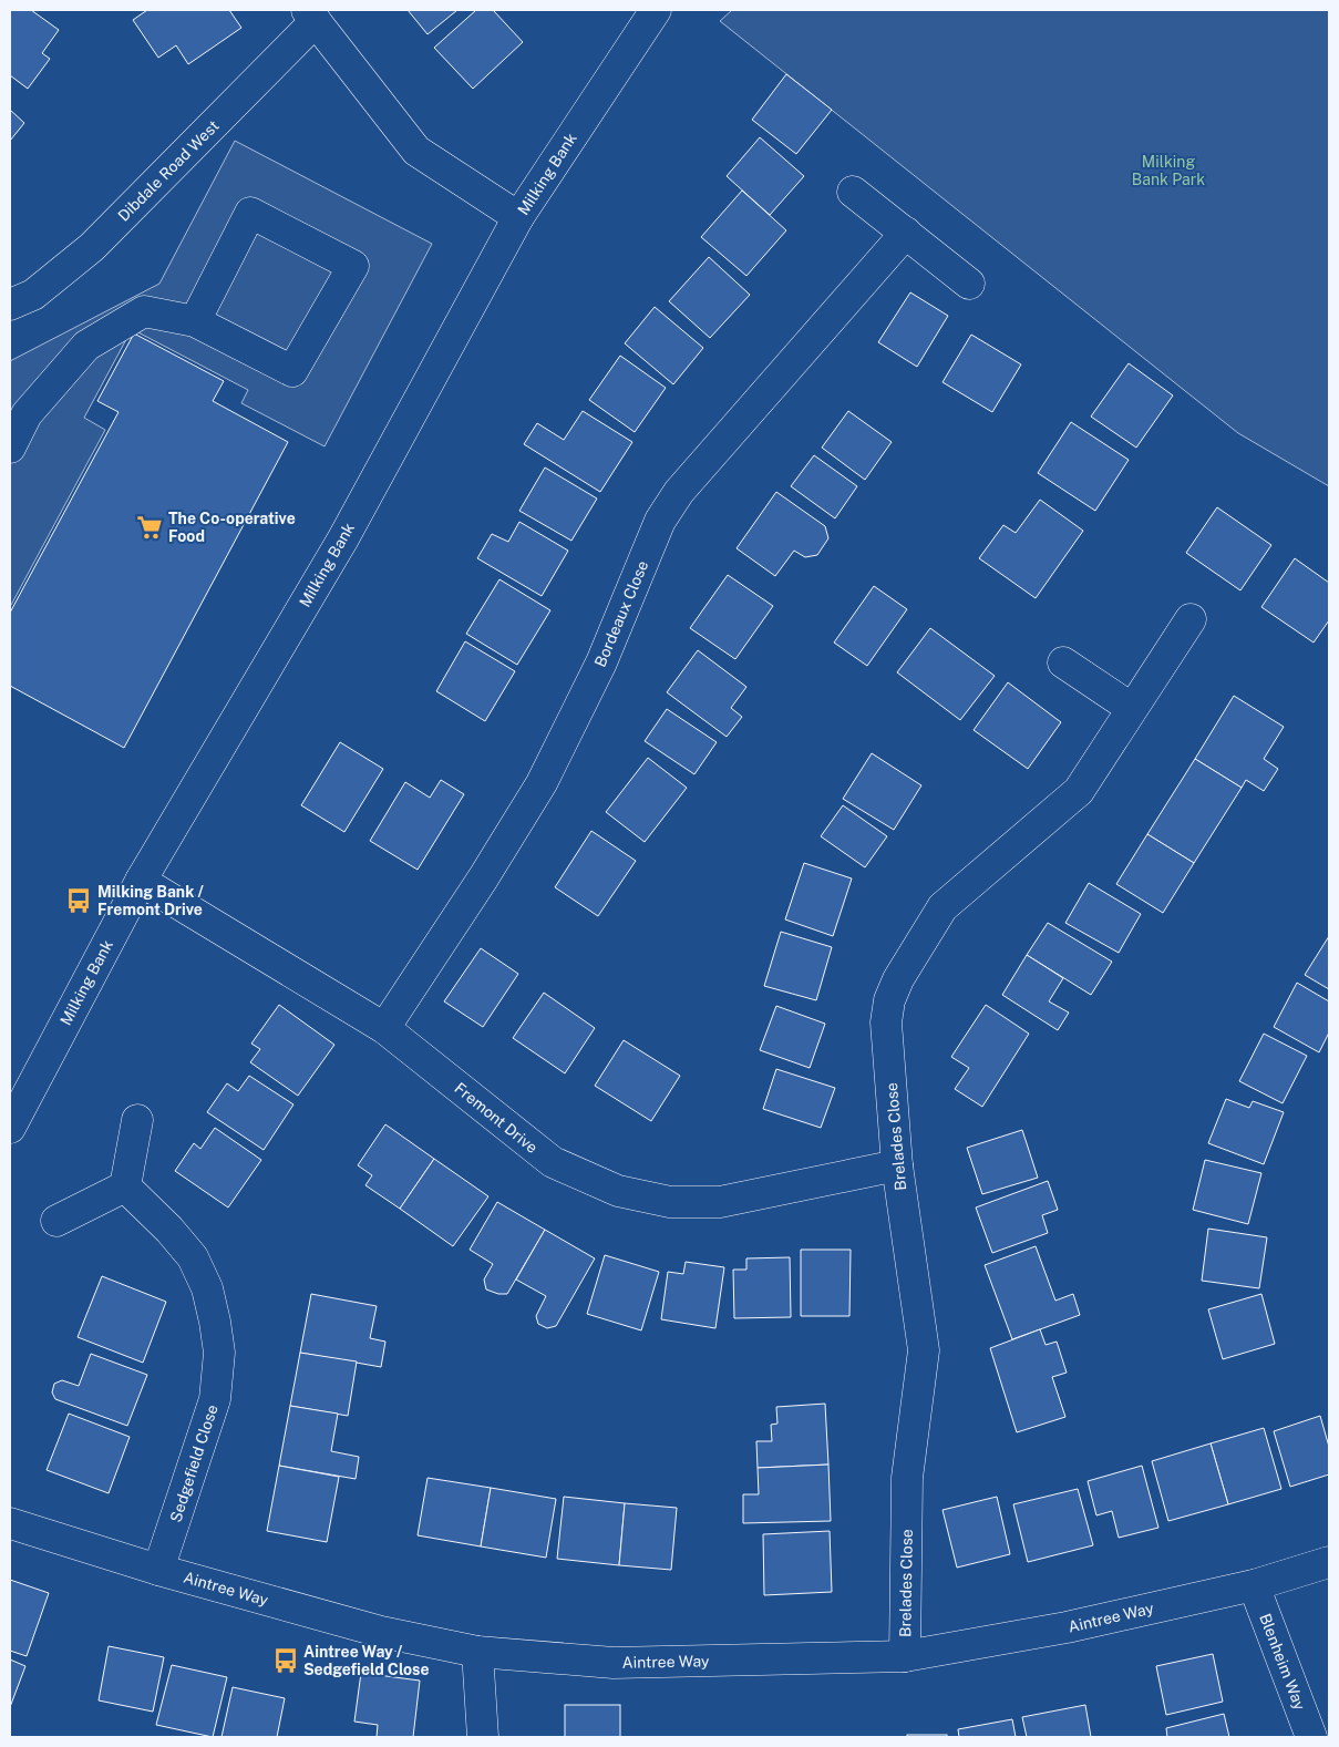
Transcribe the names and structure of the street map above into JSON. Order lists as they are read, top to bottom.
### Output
{
  "streets": {
    "street": [
      "Dibdale Road West",
      "Milking Bank",
      "Bordeaux Close",
      "Fremont Drive",
      "Brelades Close",
      "Sedgefield Close",
      "Aintree Way",
      "Blenheim Way"
    ]
  },
  "crossings": [
    ["Milking Bank", "Fremont Drive"],
    ["Bordeaux Close", "Fremont Drive"],
    ["Fremont Drive", "Brelades Close"],
    ["Brelades Close", "Aintree Way"],
    ["Sedgefield Close", "Aintree Way"],
    ["Aintree Way", "Blenheim Way"]
  ],
  "parks": ["Milking Bank Park"],
  "places": {
    "supermarket": ["The Co-operative Food"],
    "bus stop": ["Milking Bank / Fremont Drive", "Aintree Way / Sedgefield Close"]
  }
}
